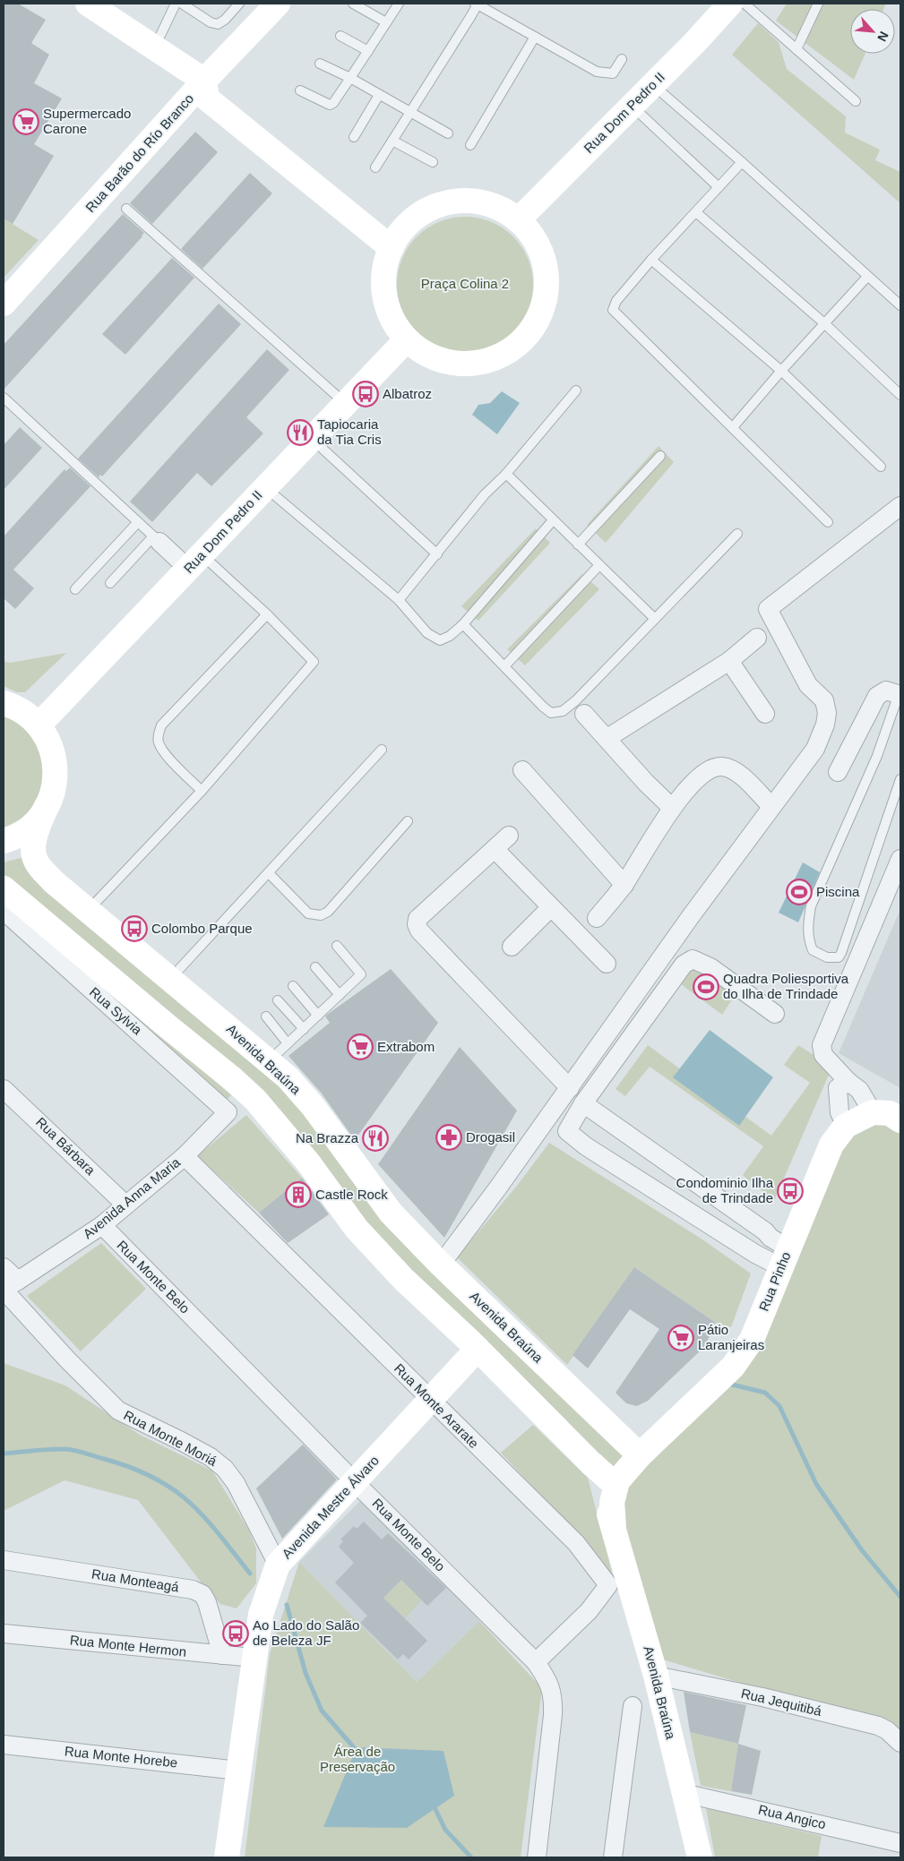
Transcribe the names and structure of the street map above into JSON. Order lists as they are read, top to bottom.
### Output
{
  "streets": {
    "street": [
      "Rua Dom Pedro II",
      "Rua Barão do Río Branco",
      "Rua Sylvia",
      "Avenida Braúna",
      "Rua Bárbara",
      "Avenida Anna Maria",
      "Rua Monte Belo",
      "Rua Pinho",
      "Rua Monte Ararate",
      "Rua Monte Moriá",
      "Avenida Mestre Álvaro",
      "Rua Monteagá",
      "Rua Monte Hermon",
      "Rua Jequitibá",
      "Rua Monte Horebe",
      "Rua Angico"
    ]
  },
  "crossings": [
    ["Rua Dom Pedro II", "Avenida Braúna"],
    ["Rua Sylvia", "Avenida Anna Maria"],
    ["Avenida Braúna", "Rua Pinho"],
    ["Avenida Braúna", "Avenida Mestre Álvaro"],
    ["Avenida Braúna", "Rua Jequitibá"],
    ["Avenida Braúna", "Rua Angico"],
    ["Rua Bárbara", "Avenida Anna Maria"],
    ["Avenida Anna Maria", "Rua Monte Belo"],
    ["Avenida Anna Maria", "Rua Monte Ararate"],
    ["Avenida Anna Maria", "Rua Monte Moriá"],
    ["Rua Monte Belo", "Rua Monte Ararate"],
    ["Rua Monte Belo", "Avenida Mestre Álvaro"],
    ["Rua Monte Ararate", "Avenida Mestre Álvaro"],
    ["Rua Monte Moriá", "Avenida Mestre Álvaro"],
    ["Avenida Mestre Álvaro", "Rua Monte Hermon"],
    ["Avenida Mestre Álvaro", "Rua Monte Horebe"],
    ["Rua Monteagá", "Rua Monte Hermon"]
  ],
  "parks": ["Praça Colina 2", "Área de Preservação"],
  "places": {
    "supermarket": ["Supermercado Carone", "Extrabom", "Pátio Laranjeiras"],
    "bus stop": [
      "Albatroz",
      "Colombo Parque",
      "Condominio Ilha de Trindade",
      "Ao Lado do Salão de Beleza JF"
    ],
    "restaurant": ["Tapiocaria da Tia Cris", "Na Brazza"],
    "sports": ["Piscina", "Quadra Poliesportiva do Ilha de Trindade"],
    "pharmacy": ["Drogasil"],
    "building": ["Castle Rock"]
  },
  "north": "bottom right"
}
